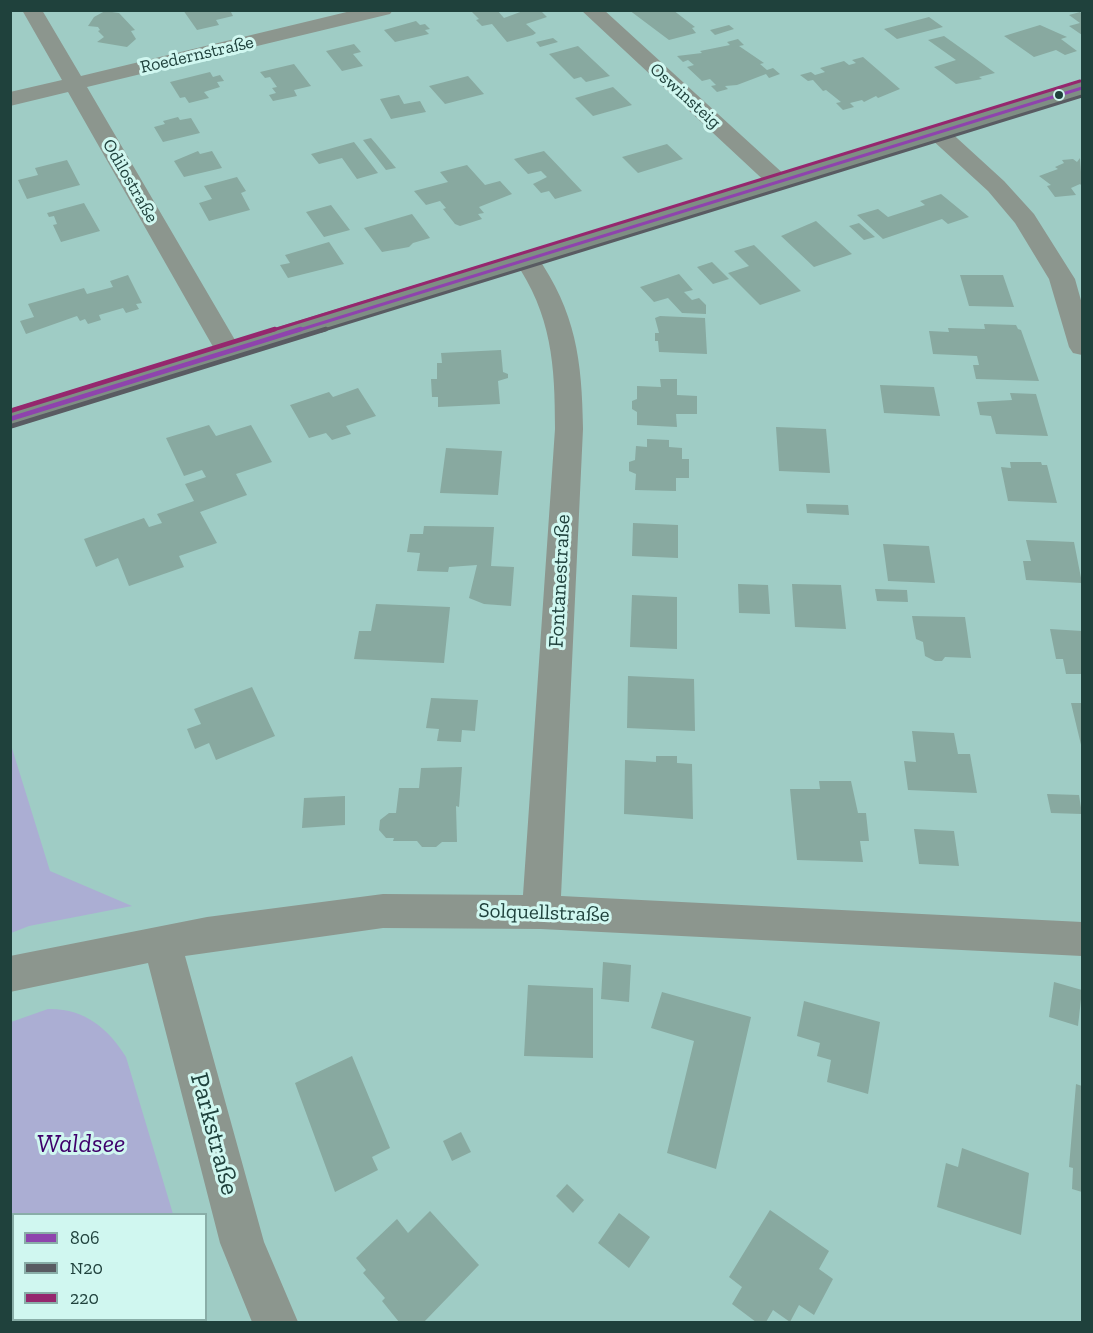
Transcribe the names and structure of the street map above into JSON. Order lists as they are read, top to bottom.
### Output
{
  "streets": {
    "street": [
      "Roedernstraße",
      "Oswinsteig",
      "Odilostraße",
      "Fontanestraße",
      "Solquellstraße",
      "Parkstraße"
    ]
  },
  "crossings": [
    ["Roedernstraße", "Odilostraße"],
    ["Fontanestraße", "Solquellstraße"],
    ["Solquellstraße", "Parkstraße"]
  ],
  "parks": ["Waldsee"],
  "lines": ["transit line 220", "transit line 806", "transit line N20"],
  "legend": ["806", "N20", "220"]
}
